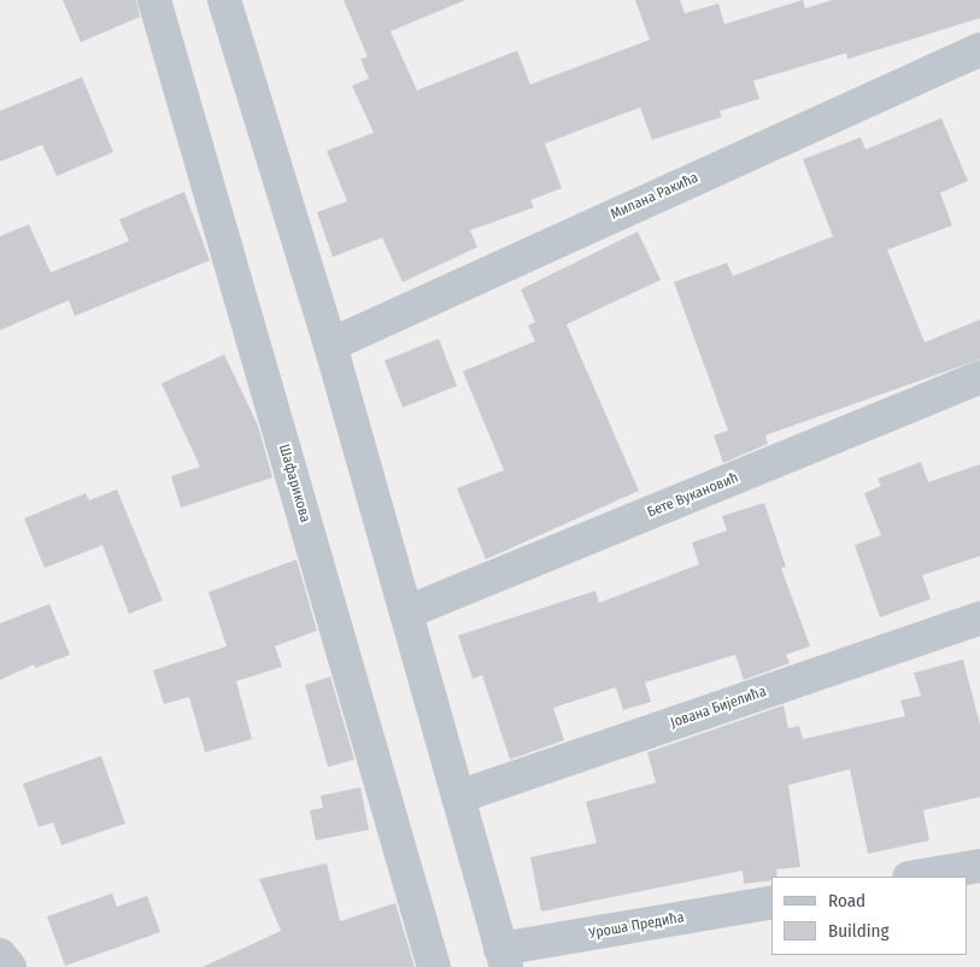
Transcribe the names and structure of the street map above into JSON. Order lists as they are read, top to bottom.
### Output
{
  "streets": {
    "street": [
      "Милана Ракића",
      "Шафарикова",
      "Бете Вукановић",
      "Јована Бијелића",
      "Уроша Предића"
    ]
  },
  "legend": ["Road", "Building"]
}
